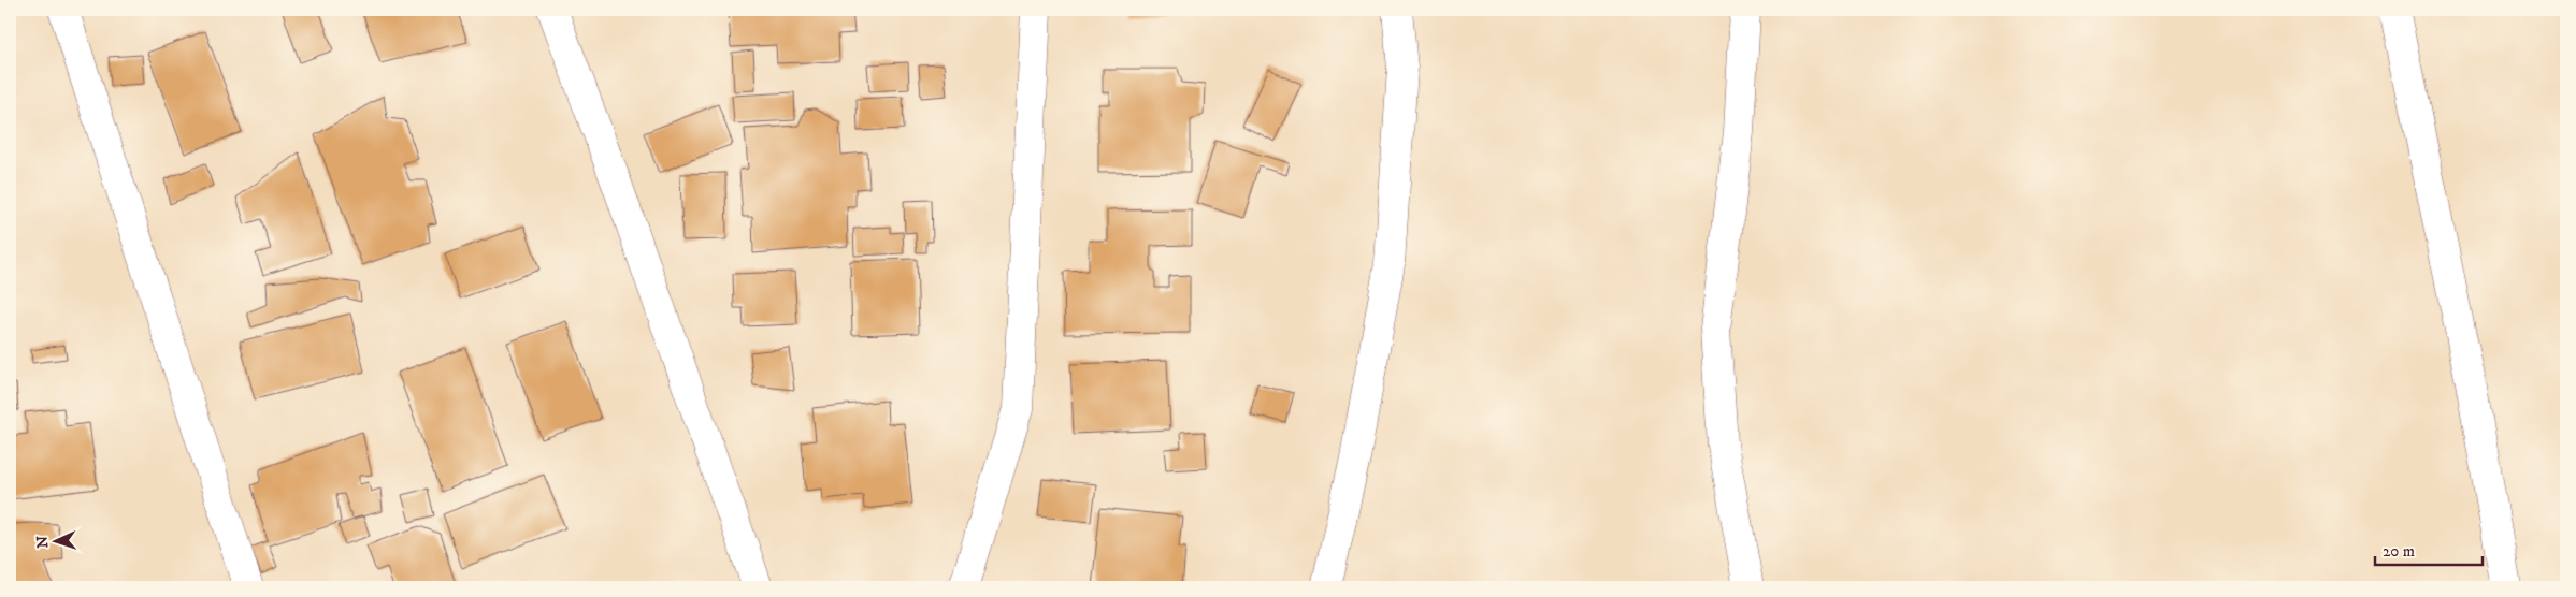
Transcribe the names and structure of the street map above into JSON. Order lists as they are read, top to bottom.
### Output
{
  "scale_bar": "20 m",
  "north": "left"
}
